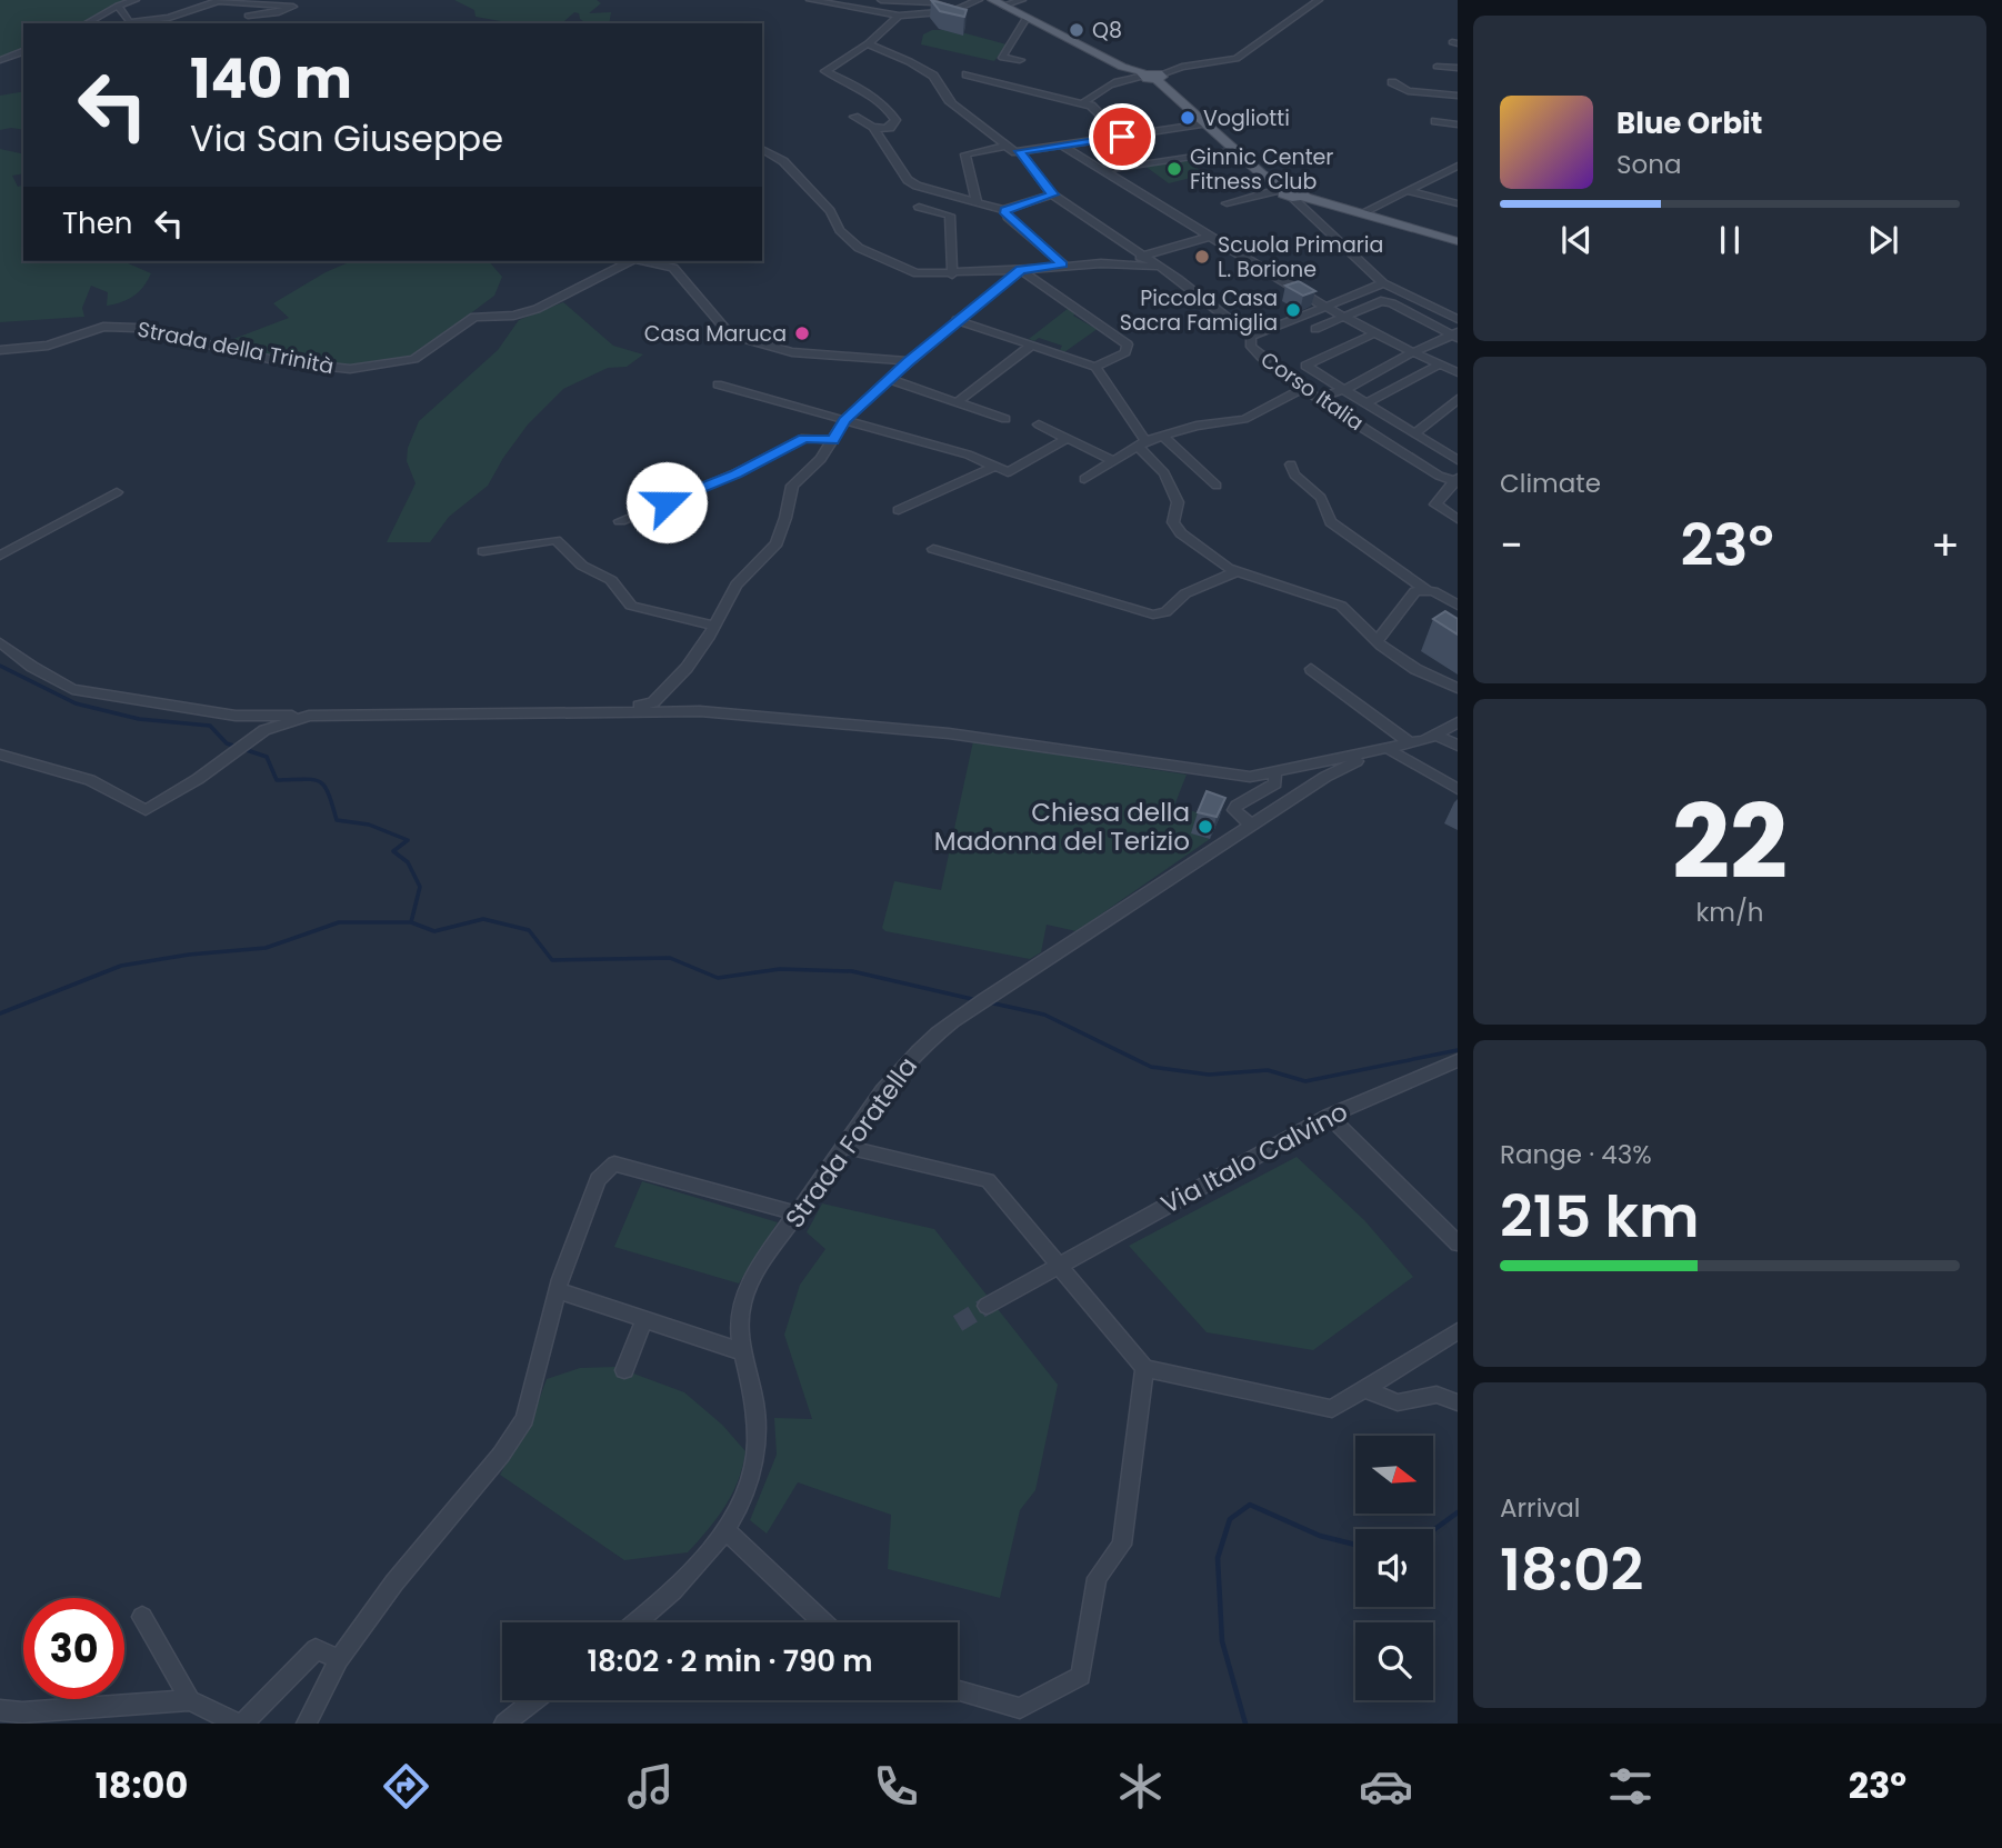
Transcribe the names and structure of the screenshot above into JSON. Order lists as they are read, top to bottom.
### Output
{
  "streets": {
    "street": [
      "Strada della Trinità",
      "Corso Italia",
      "Strada Foratella",
      "Via Italo Calvino"
    ]
  },
  "places": [
    "Q8",
    "Vogliotti",
    "Ginnic Center Fitness Club",
    "Scuola Primaria L. Borione",
    "Piccola Casa Sacra Famiglia",
    "Casa Maruca",
    "Chiesa della Madonna del Terizio"
  ],
  "north": "right",
  "page": {
    "turn": ["140 m", "Via San Giuseppe"],
    "song": ["Blue Orbit", "Sona"],
    "then": "Then",
    "tile": [
      "Climate",
      ["22", "km/h"],
      ["Range · 43%", "215 km"],
      ["Arrival", "18:02"]
    ],
    "heat": ["−", "23°", "+"],
    "limit": "30",
    "trip": "18:02 · 2 min · 790 m",
    "tabs": ["18:00", "23°"]
  }
}
